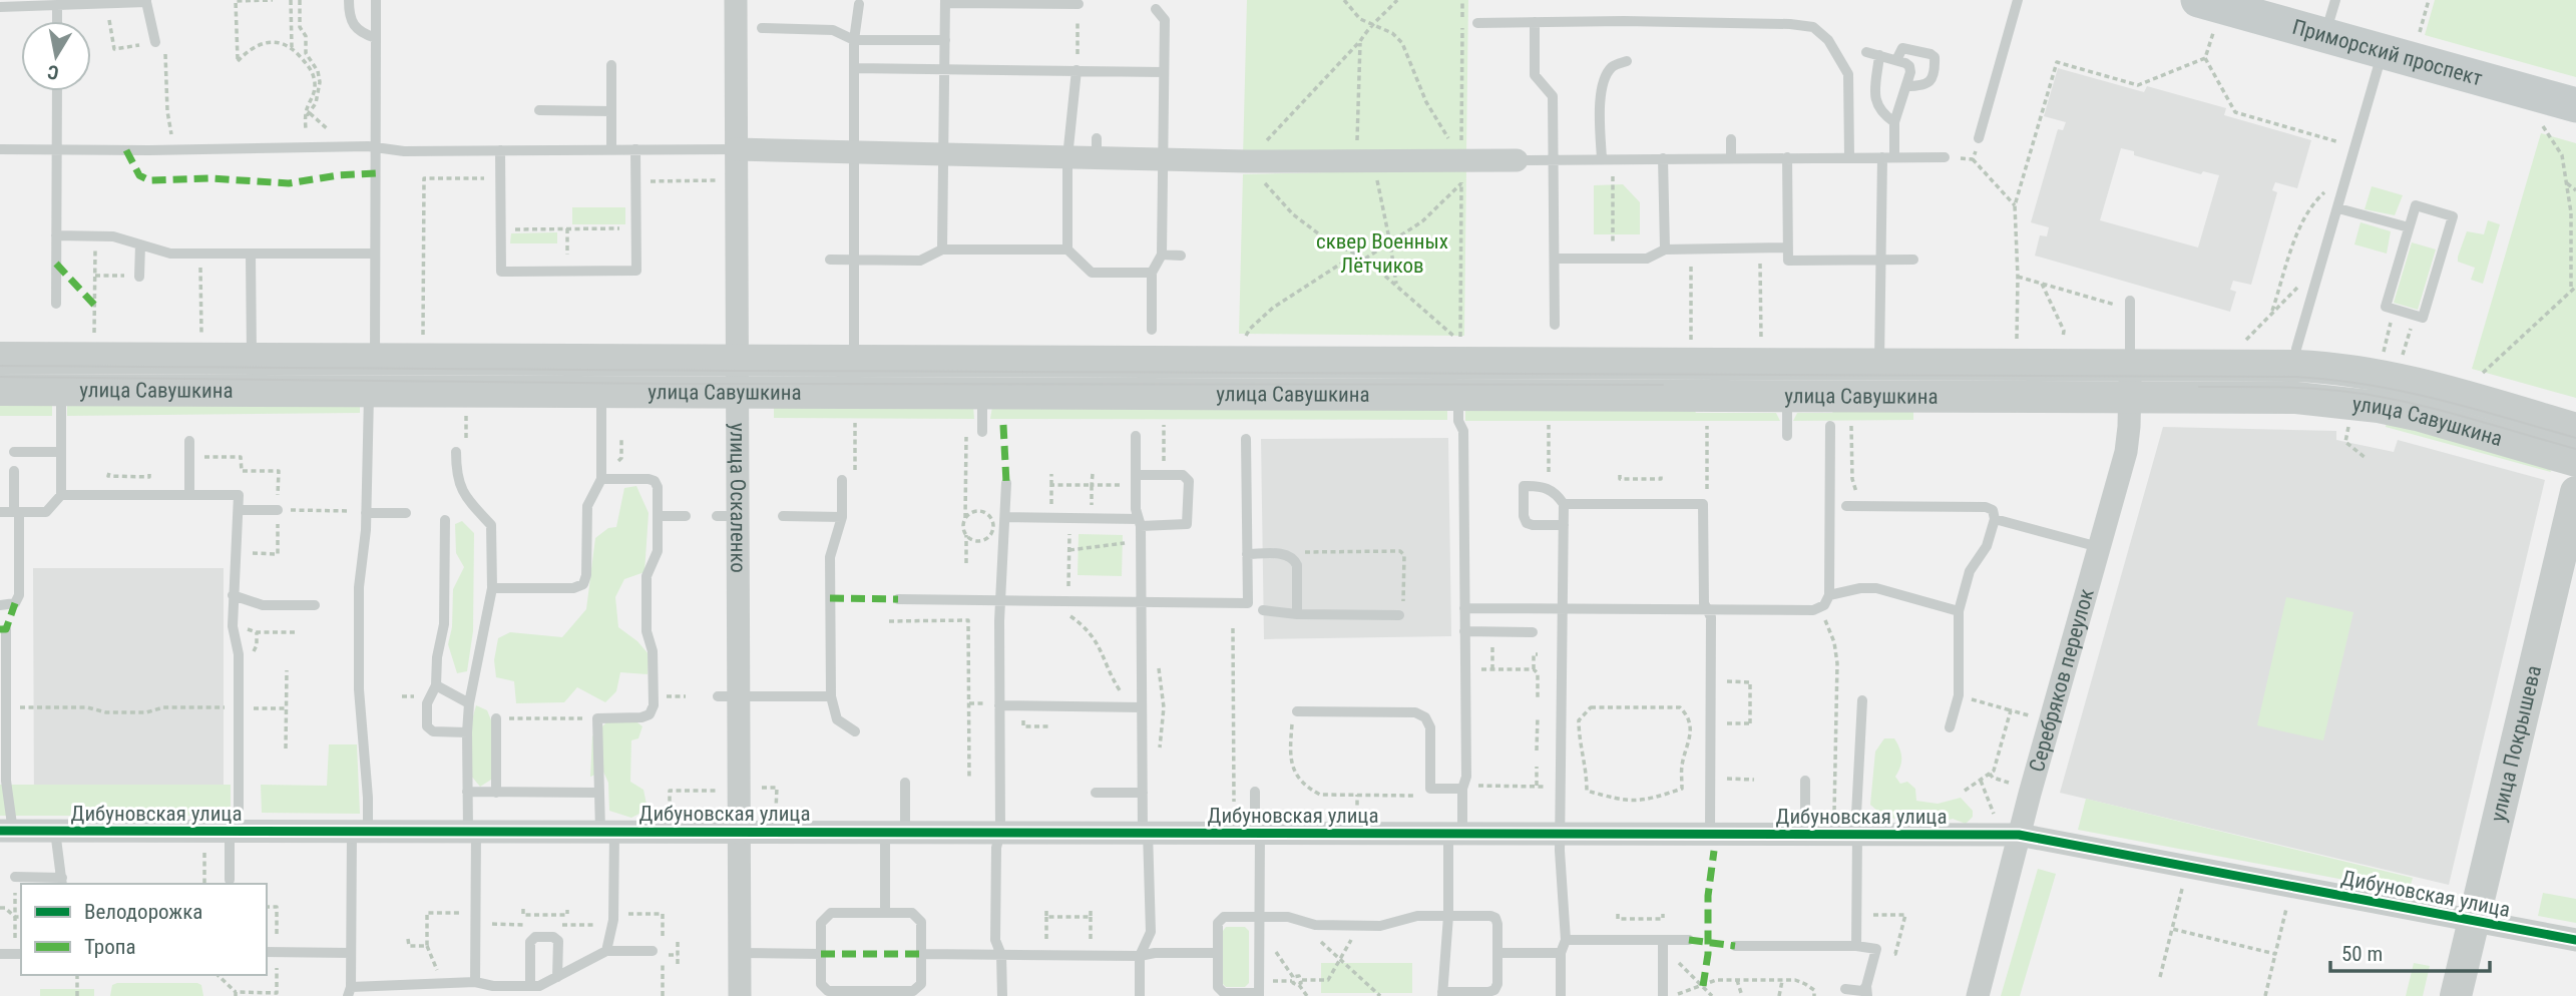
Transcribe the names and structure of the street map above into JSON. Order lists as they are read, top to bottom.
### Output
{
  "streets": {
    "main road": ["Приморский проспект", "улица Савушкина", "улица Покрышева"],
    "street": ["улица Оскаленко", "Серебряков переулок", "Дибуновская улица"]
  },
  "crossings": [
    ["улица Савушкина", "улица Оскаленко"],
    ["улица Савушкина", "Серебряков переулок"],
    ["улица Оскаленко", "Дибуновская улица"],
    ["Серебряков переулок", "Дибуновская улица"],
    ["улица Покрышева", "Дибуновская улица"]
  ],
  "parks": ["сквер Военных Лётчиков"],
  "legend": ["Велодорожка", "Тропа"],
  "scale_bar": "50 m",
  "north": "bottom"
}
